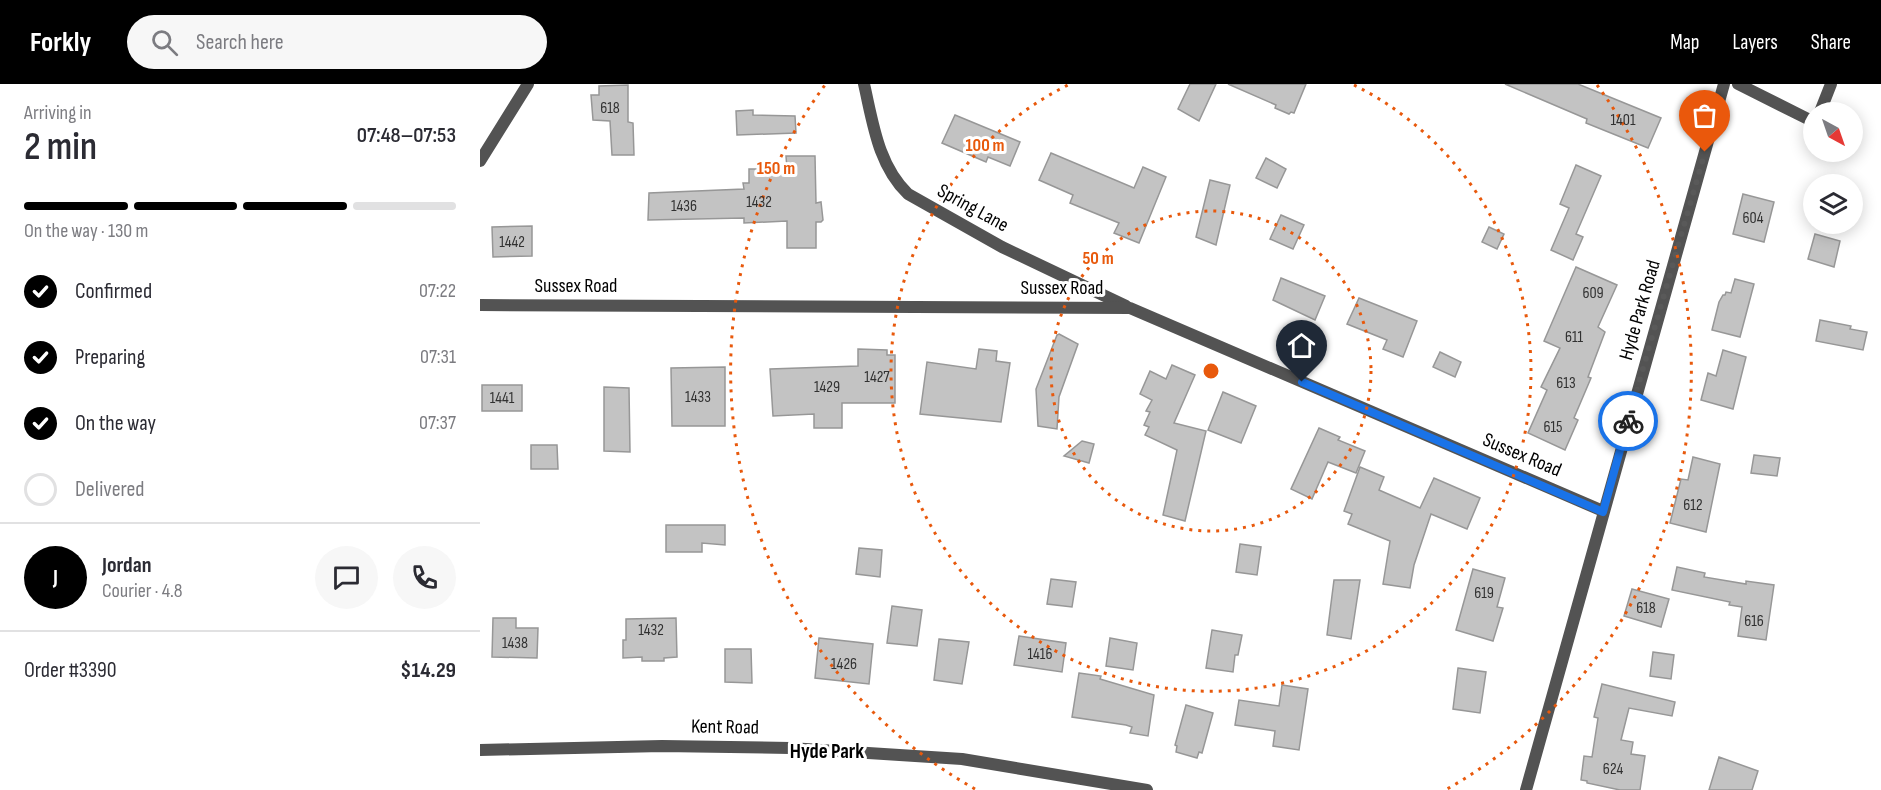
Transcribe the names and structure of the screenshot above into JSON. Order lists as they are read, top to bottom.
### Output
{
  "streets": {
    "street": [
      "Spring Lane",
      "Sussex Road",
      "Hyde Park Road",
      "Kent Road"
    ]
  },
  "crossings": [
    ["Spring Lane", "Sussex Road"],
    ["Sussex Road", "Hyde Park Road"]
  ],
  "districts": ["Hyde Park"],
  "house_numbers": [
    "618",
    "1401",
    "1432",
    "1436",
    "604",
    "1442",
    "609",
    "611",
    "1427",
    "613",
    "1429",
    "1433",
    "1441",
    "615",
    "612",
    "619",
    "618",
    "616",
    "1432",
    "1438",
    "1416",
    "1426",
    "624"
  ],
  "north": "bottom right",
  "page": {
    "header": "Forkly",
    "search": "Search here",
    "nav": ["Map", "Layers", "Share"],
    "heading": ["2 min", "Arriving in", "07:48–07:53"],
    "panel": [
      "Jordan",
      "Courier · 4.8",
      "Order #3390",
      "$14.29"
    ],
    "bar": "On the way · 130 m",
    "list": [
      ["Confirmed", "07:22"],
      ["Preparing", "07:31"],
      ["On the way", "07:37"],
      "Delivered"
    ],
    "round": "J"
  },
  "rings": ["100 m", "150 m", "50 m"]
}
